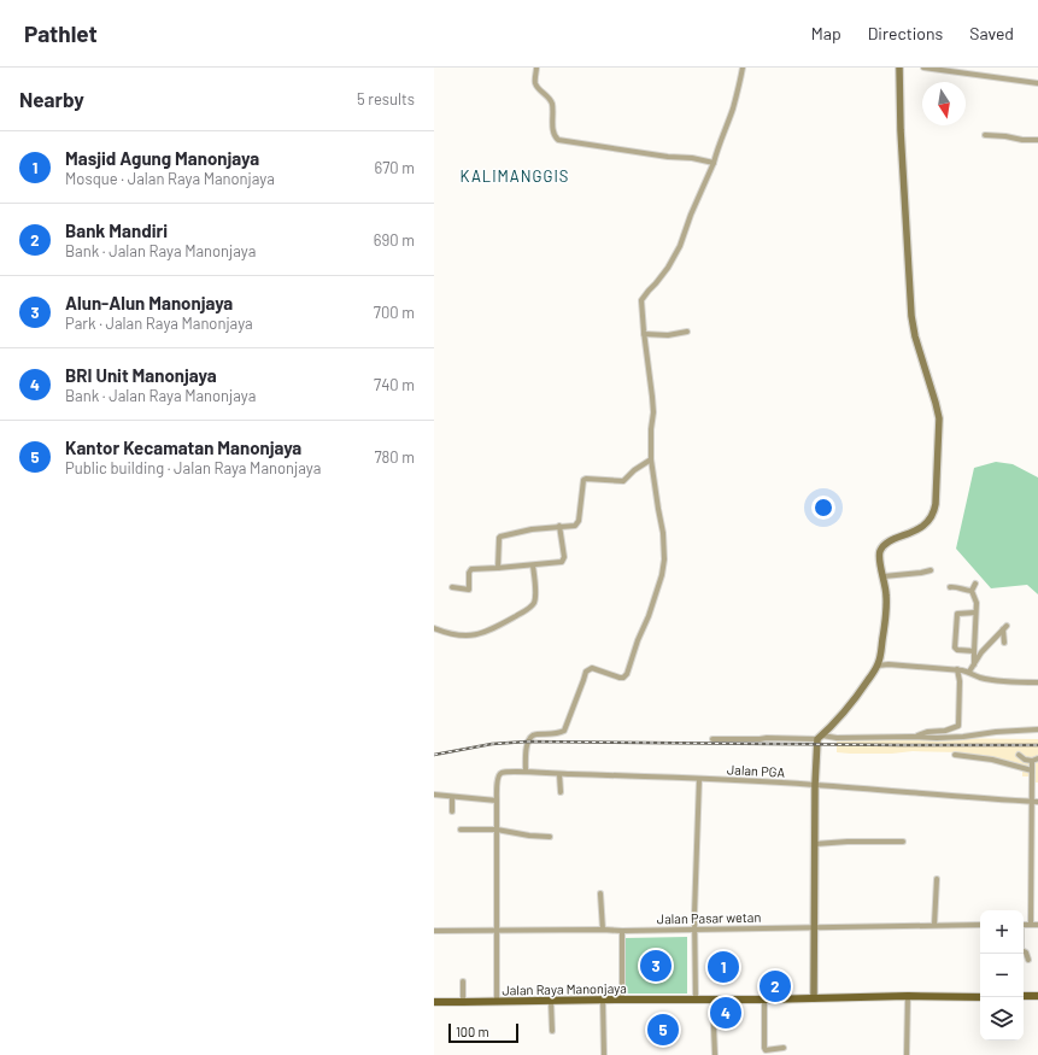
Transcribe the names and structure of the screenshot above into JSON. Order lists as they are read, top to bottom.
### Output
{
  "streets": {
    "main road": ["Jalan Raya Manonjaya"],
    "street": ["Jalan PGA", "Jalan Pasar wetan"]
  },
  "districts": ["KALIMANGGIS"],
  "scale_bar": "100 m",
  "north": "bottom",
  "page": {
    "header": "Pathlet",
    "nav": ["Map", "Directions", "Saved"],
    "heading": ["Nearby", "5 results"],
    "list": [
      {
        "mark": "1",
        "name": "Masjid Agung Manonjaya",
        "note": "Mosque · Jalan Raya Manonjaya",
        "value": "670 m"
      },
      {
        "mark": "2",
        "name": "Bank Mandiri",
        "note": "Bank · Jalan Raya Manonjaya",
        "value": "690 m"
      },
      {
        "mark": "3",
        "name": "Alun-Alun Manonjaya",
        "note": "Park · Jalan Raya Manonjaya",
        "value": "700 m"
      },
      {
        "mark": "4",
        "name": "BRI Unit Manonjaya",
        "note": "Bank · Jalan Raya Manonjaya",
        "value": "740 m"
      },
      {
        "mark": "5",
        "name": "Kantor Kecamatan Manonjaya",
        "note": "Public building · Jalan Raya Manonjaya",
        "value": "780 m"
      }
    ],
    "map_buttons": ["+", "−"],
    "pins": [
      "3",
      "1",
      "2",
      "4",
      "5"
    ],
    "scale": "100 m"
  }
}
